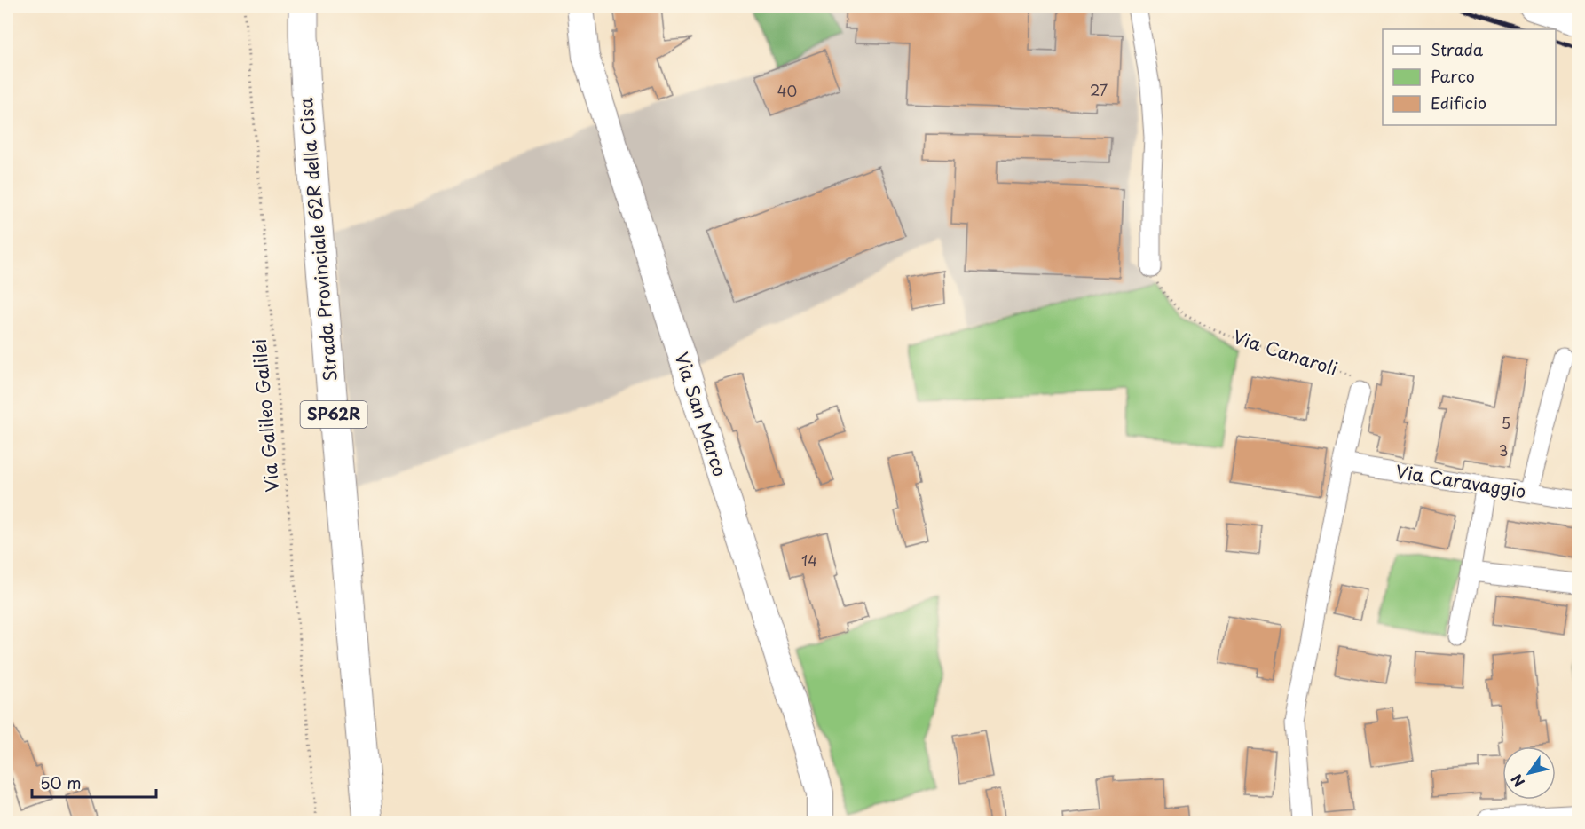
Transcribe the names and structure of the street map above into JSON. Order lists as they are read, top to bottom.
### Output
{
  "streets": {
    "highway": ["Strada Provinciale 62R della Cisa", "SP62R"],
    "street": ["Via San Marco", "Via Caravaggio"],
    "path": ["Via Canaroli", "Via Galileo Galilei"]
  },
  "house_numbers": [
    "27",
    "40",
    "5",
    "3",
    "14"
  ],
  "legend": ["Strada", "Parco", "Edificio"],
  "scale_bar": "50 m",
  "north": "bottom left"
}
